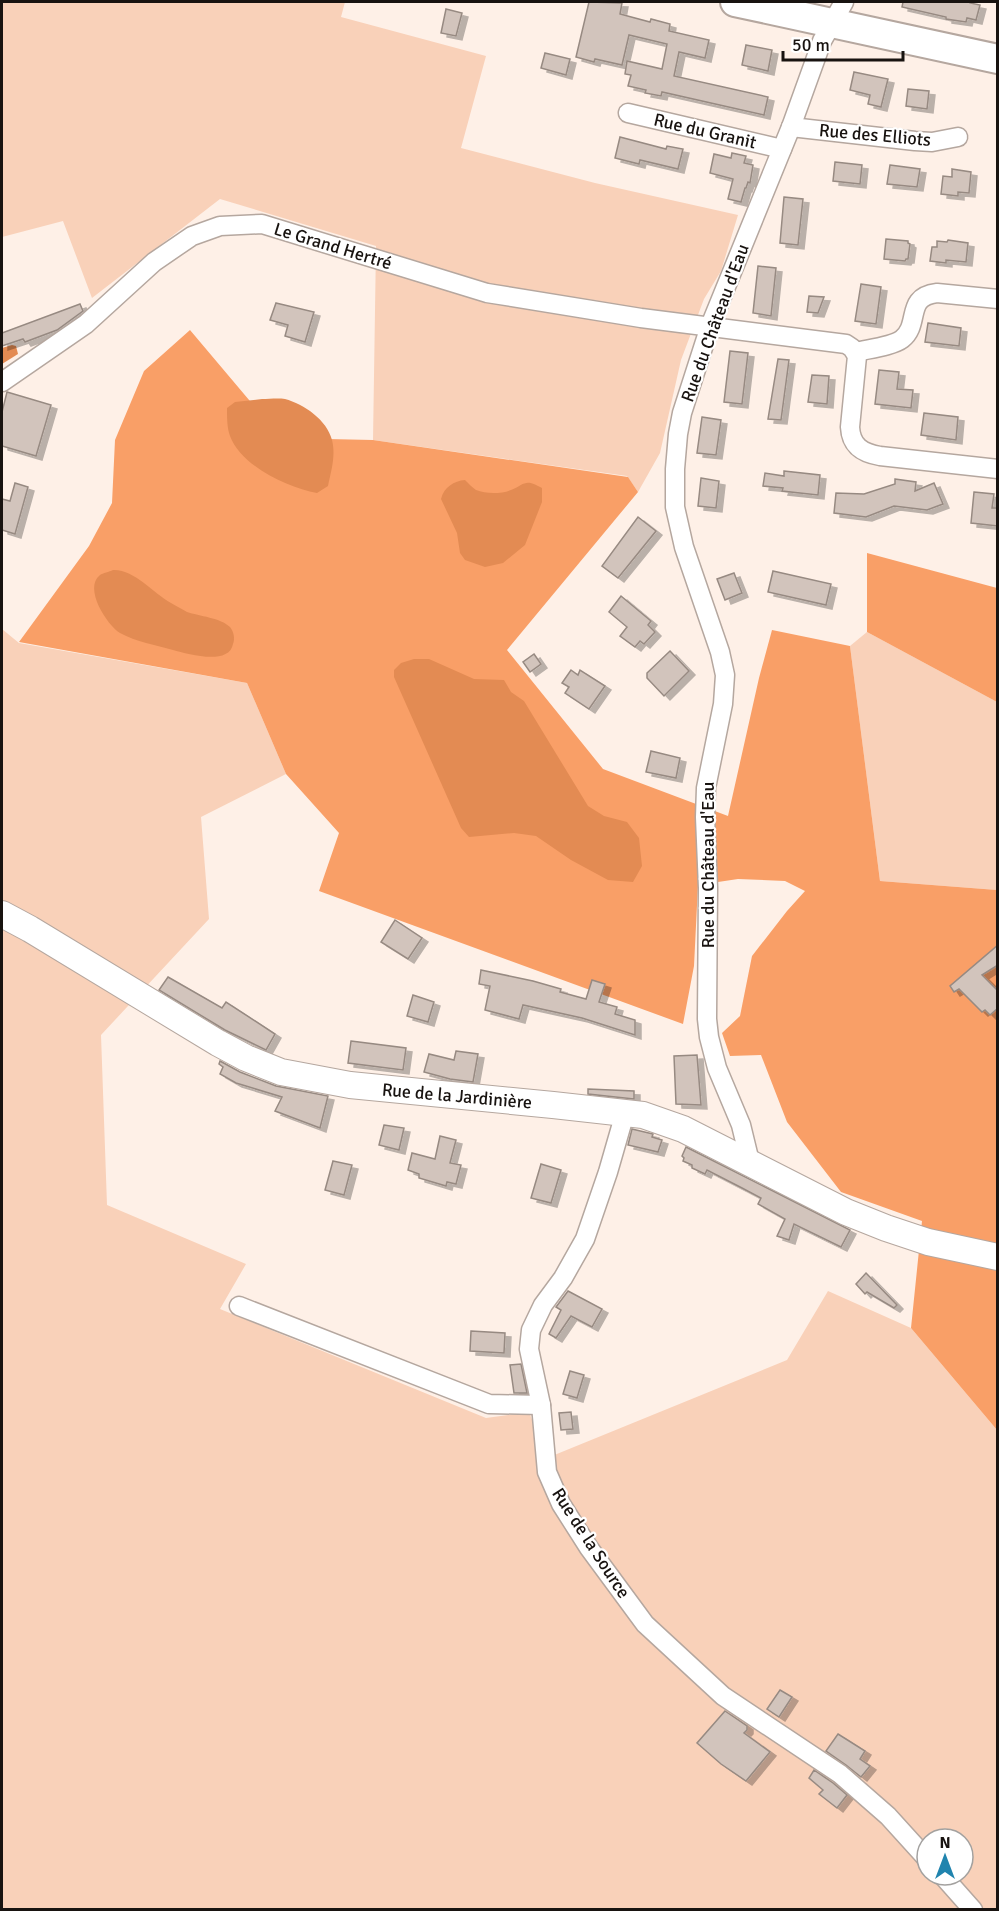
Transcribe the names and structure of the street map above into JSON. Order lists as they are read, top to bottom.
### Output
{
  "streets": {
    "street": [
      "Rue du Granit",
      "Rue des Elliots",
      "Le Grand Hertré",
      "Rue du Château d'Eau",
      "Rue de la Jardinière",
      "Rue de la Source"
    ]
  },
  "crossings": [
    ["Rue du Granit", "Rue du Château d'Eau"],
    ["Rue des Elliots", "Rue du Château d'Eau"],
    ["Le Grand Hertré", "Rue du Château d'Eau"],
    ["Rue du Château d'Eau", "Rue de la Jardinière"],
    ["Rue de la Jardinière", "Rue de la Source"]
  ],
  "scale_bar": "50 m",
  "north": "top"
}
